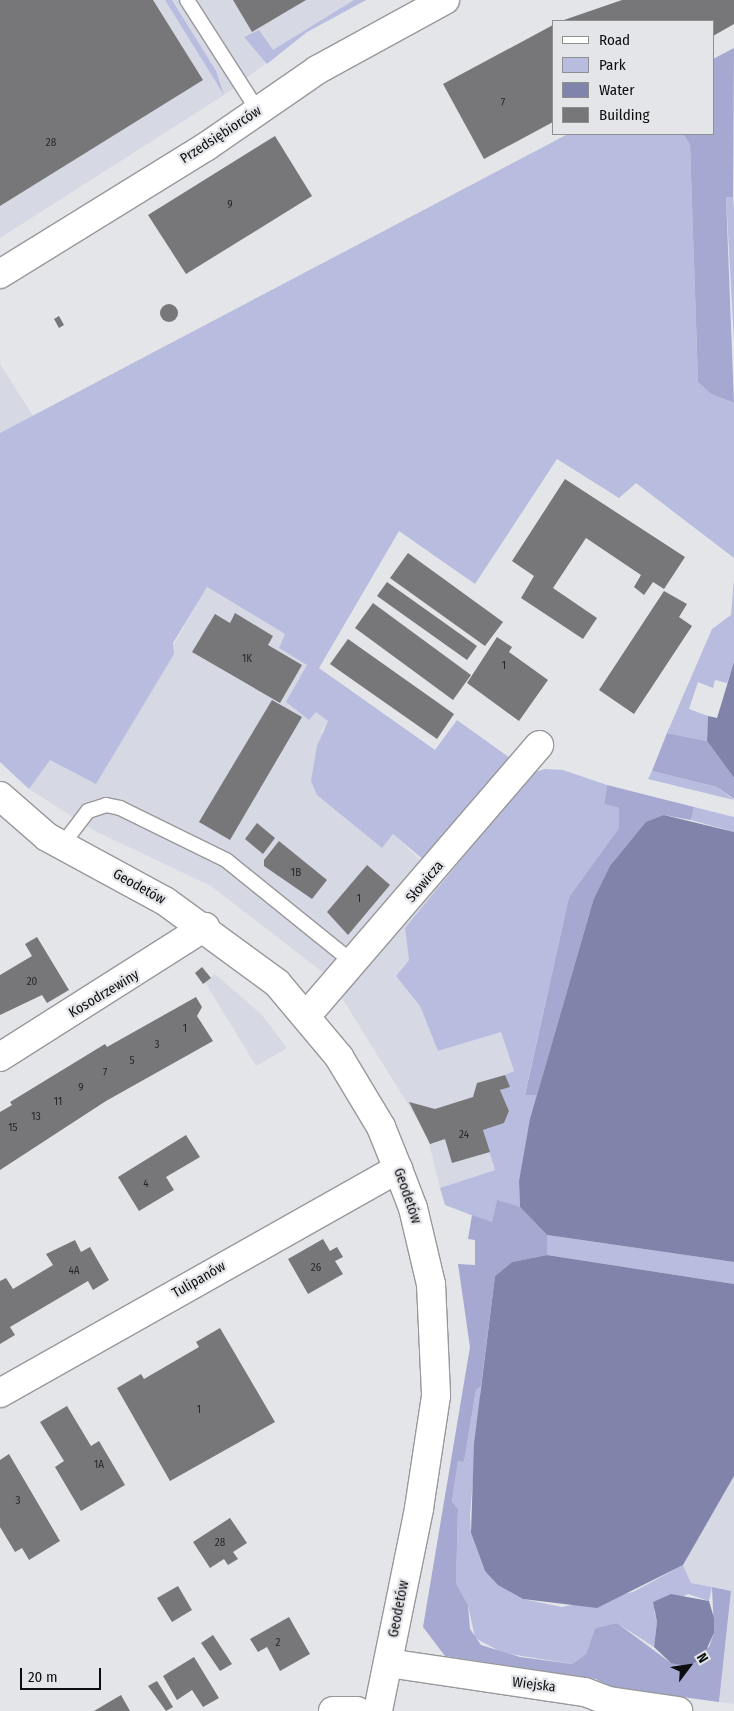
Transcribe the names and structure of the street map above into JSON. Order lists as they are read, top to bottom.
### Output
{
  "streets": {
    "street": [
      "Przedsiębiorców",
      "Słowicza",
      "Geodetów",
      "Kosodrzewiny",
      "Tulipanów",
      "Wiejska"
    ]
  },
  "crossings": [
    ["Słowicza", "Geodetów"],
    ["Geodetów", "Kosodrzewiny"],
    ["Geodetów", "Tulipanów"],
    ["Geodetów", "Wiejska"]
  ],
  "house_numbers": [
    "7",
    "28",
    "9",
    "1K",
    "1",
    "1B",
    "1",
    "20",
    "1",
    "3",
    "5",
    "7",
    "9",
    "11",
    "13",
    "15",
    "24",
    "4",
    "26",
    "4A",
    "1",
    "1A",
    "3",
    "28",
    "2"
  ],
  "legend": [
    "Road",
    "Park",
    "Water",
    "Building"
  ],
  "scale_bar": "20 m",
  "north": "top right"
}
